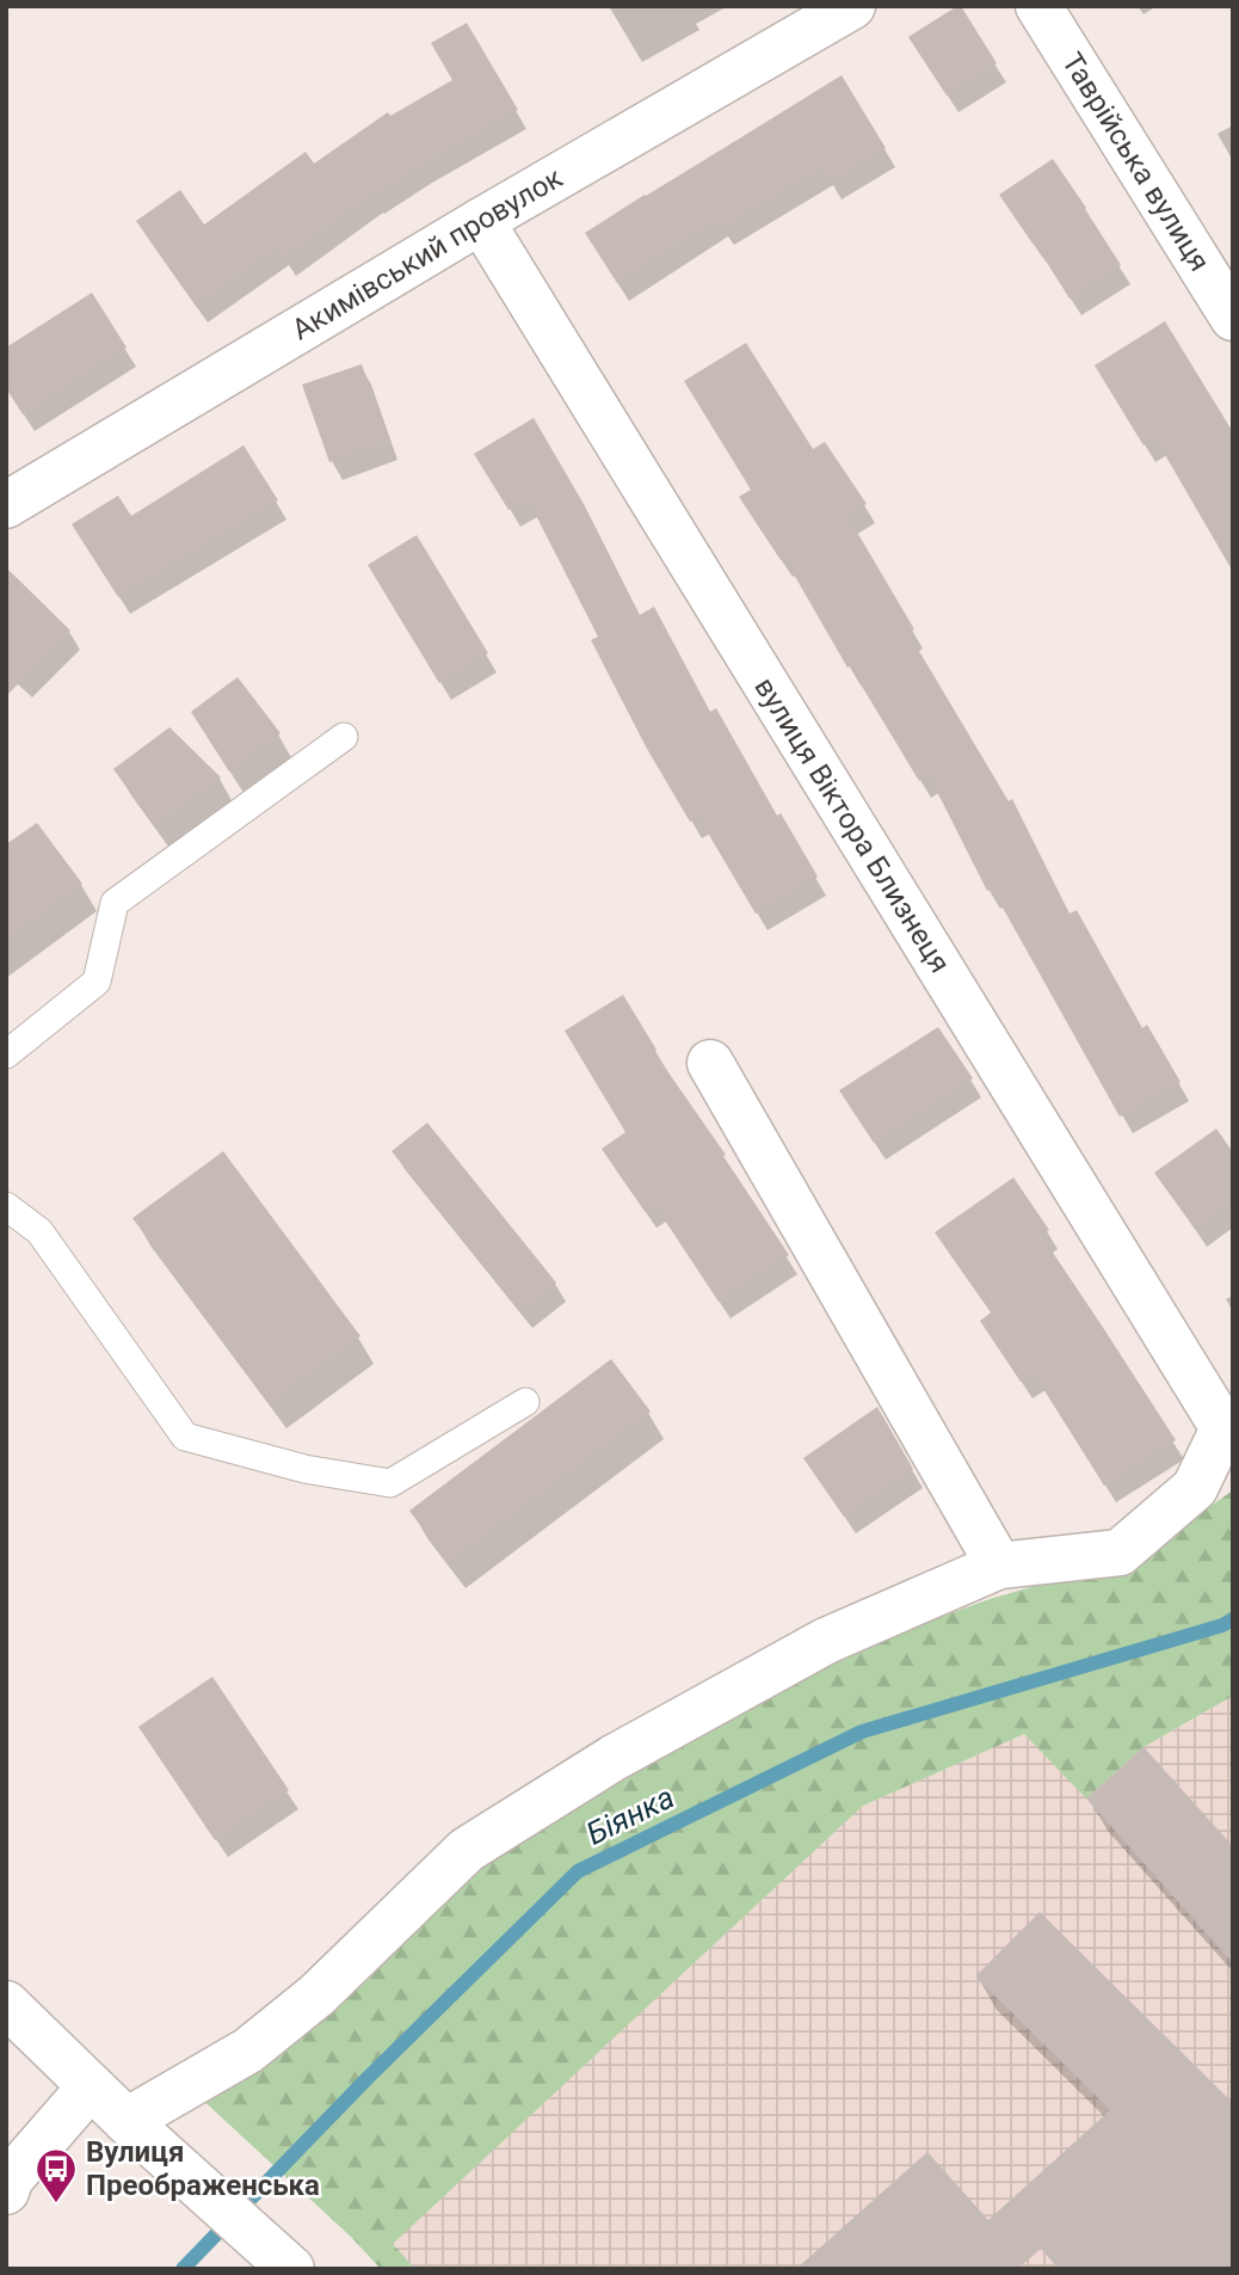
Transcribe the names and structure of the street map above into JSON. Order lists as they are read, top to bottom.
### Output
{
  "streets": {
    "street": ["Таврійська вулиця", "Акимівський провулок", "вулиця Віктора Близнеця"]
  },
  "crossings": [
    ["Акимівський провулок", "вулиця Віктора Близнеця"]
  ],
  "water": ["Біянка"],
  "places": {
    "bus stop": ["Вулиця Преображенська"]
  }
}
